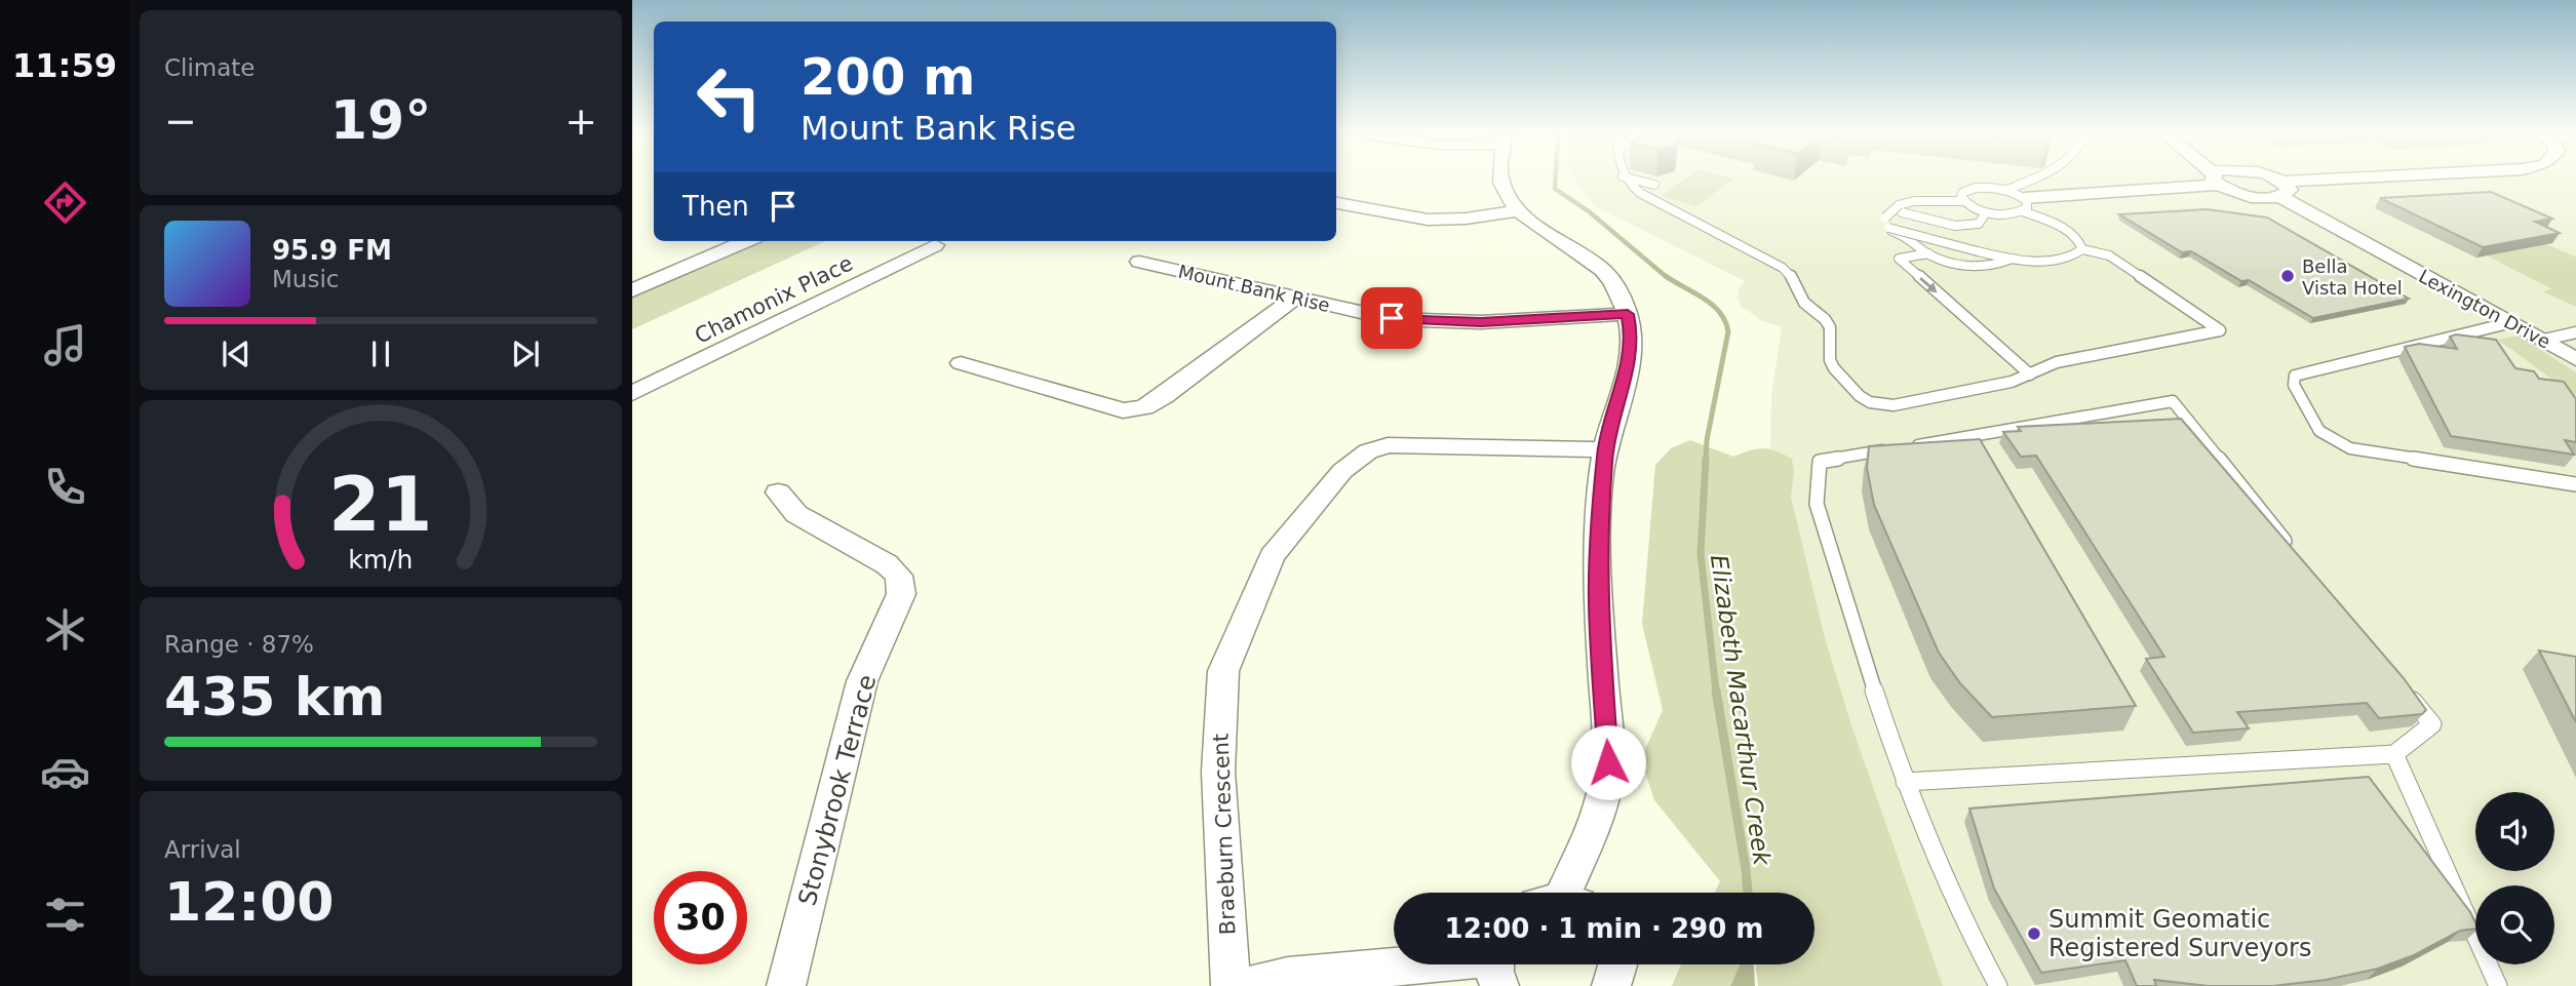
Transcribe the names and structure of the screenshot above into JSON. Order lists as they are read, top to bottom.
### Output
{
  "streets": {
    "street": [
      "Mount Bank Rise",
      "Chamonix Place",
      "Lexington Drive",
      "Stonybrook Terrace",
      "Braeburn Crescent"
    ]
  },
  "water": ["Elizabeth Macarthur Creek"],
  "places": ["Bella Vista Hotel", "Summit Geomatic Registered Surveyors"],
  "page": {
    "tabs": "11:59",
    "tile": [
      "Climate",
      ["Range · 87%", "435 km"],
      ["Arrival", "12:00"]
    ],
    "turn": ["200 m", "Mount Bank Rise"],
    "heat": ["−", "19°", "+"],
    "then": "Then",
    "song": ["95.9 FM", "Music"],
    "limit": "30",
    "trip": "12:00 · 1 min · 290 m",
    "gauge": ["21", "km/h"]
  }
}
